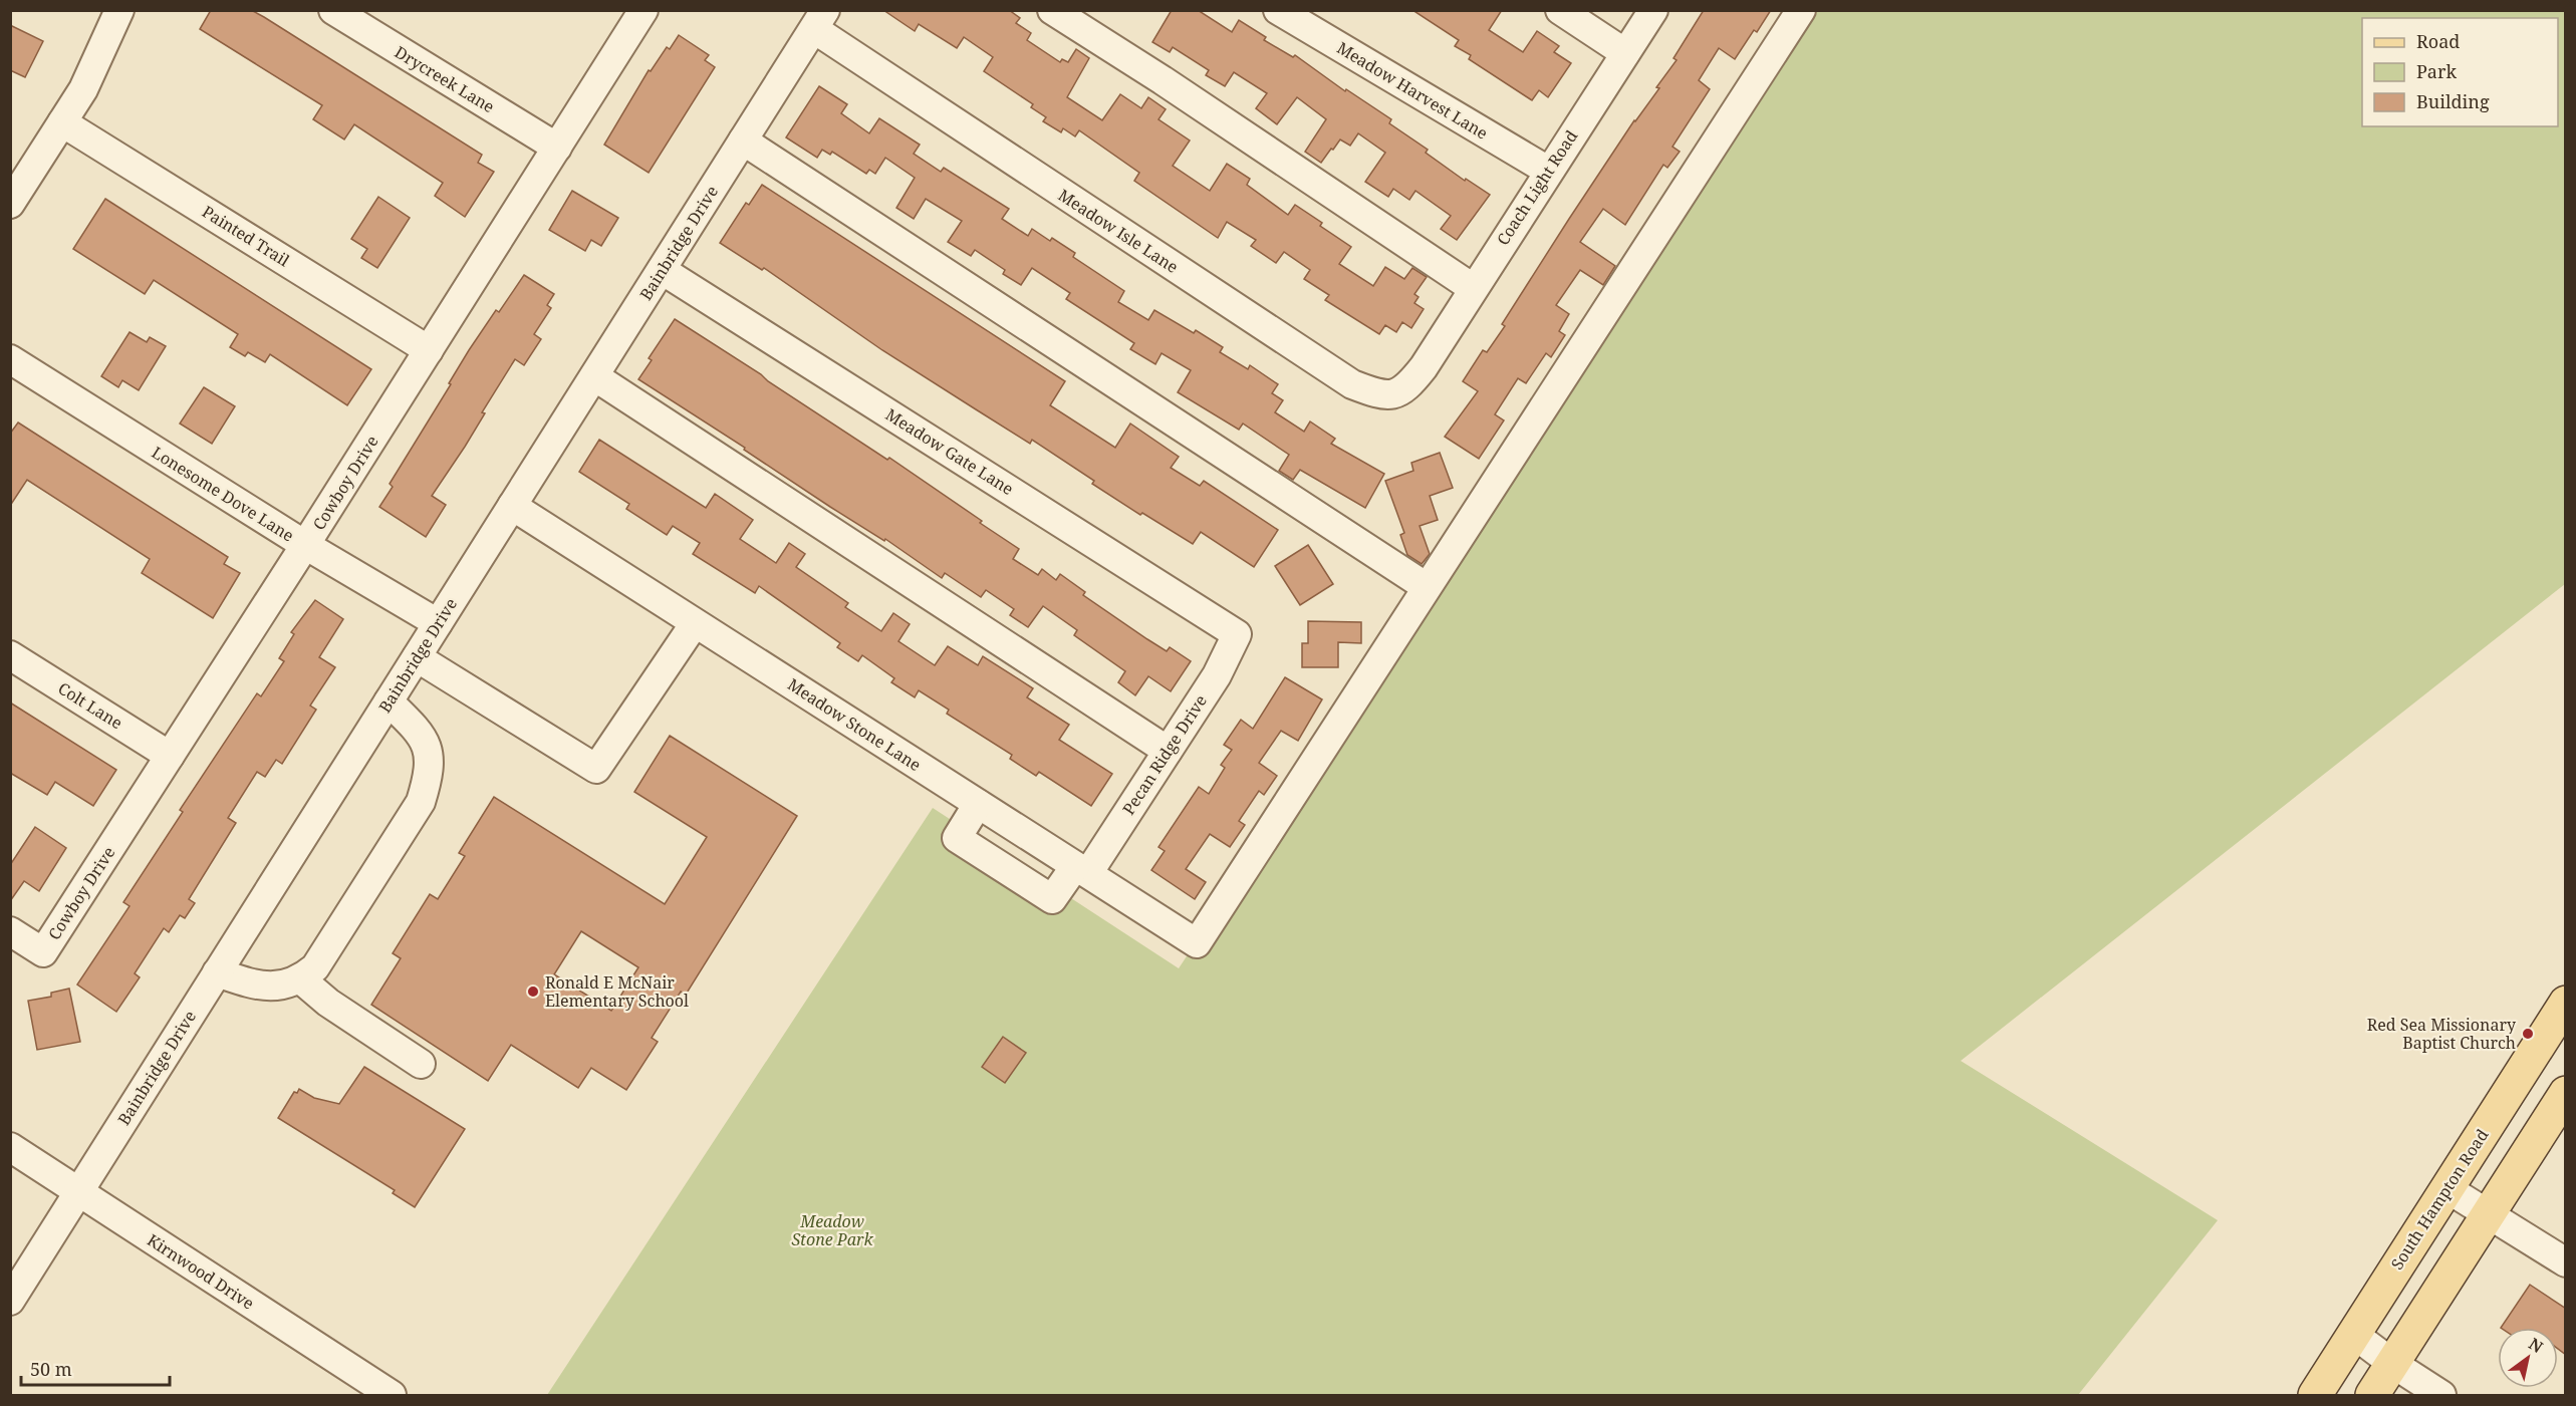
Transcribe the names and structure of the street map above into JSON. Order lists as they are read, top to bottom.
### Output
{
  "streets": {
    "main road": ["South Hampton Road"],
    "street": [
      "Drycreek Lane",
      "Meadow Harvest Lane",
      "Coach Light Road",
      "Meadow Isle Lane",
      "Painted Trail",
      "Bainbridge Drive",
      "Meadow Gate Lane",
      "Cowboy Drive",
      "Lonesome Dove Lane",
      "Colt Lane",
      "Meadow Stone Lane",
      "Pecan Ridge Drive",
      "Kirnwood Drive"
    ]
  },
  "crossings": [
    ["Drycreek Lane", "Cowboy Drive"],
    ["Meadow Harvest Lane", "Coach Light Road"],
    ["Coach Light Road", "Meadow Isle Lane"],
    ["Meadow Isle Lane", "Bainbridge Drive"],
    ["Painted Trail", "Cowboy Drive"],
    ["Bainbridge Drive", "Meadow Gate Lane"],
    ["Bainbridge Drive", "Lonesome Dove Lane"],
    ["Bainbridge Drive", "Meadow Stone Lane"],
    ["Bainbridge Drive", "Kirnwood Drive"],
    ["Meadow Gate Lane", "Pecan Ridge Drive"],
    ["Cowboy Drive", "Lonesome Dove Lane"],
    ["Cowboy Drive", "Colt Lane"],
    ["Meadow Stone Lane", "Pecan Ridge Drive"]
  ],
  "parks": ["Meadow Stone Park"],
  "places": ["Ronald E McNair Elementary School", "Red Sea Missionary Baptist Church"],
  "legend": ["Road", "Park", "Building"],
  "scale_bar": "50 m",
  "north": "top right"
}
